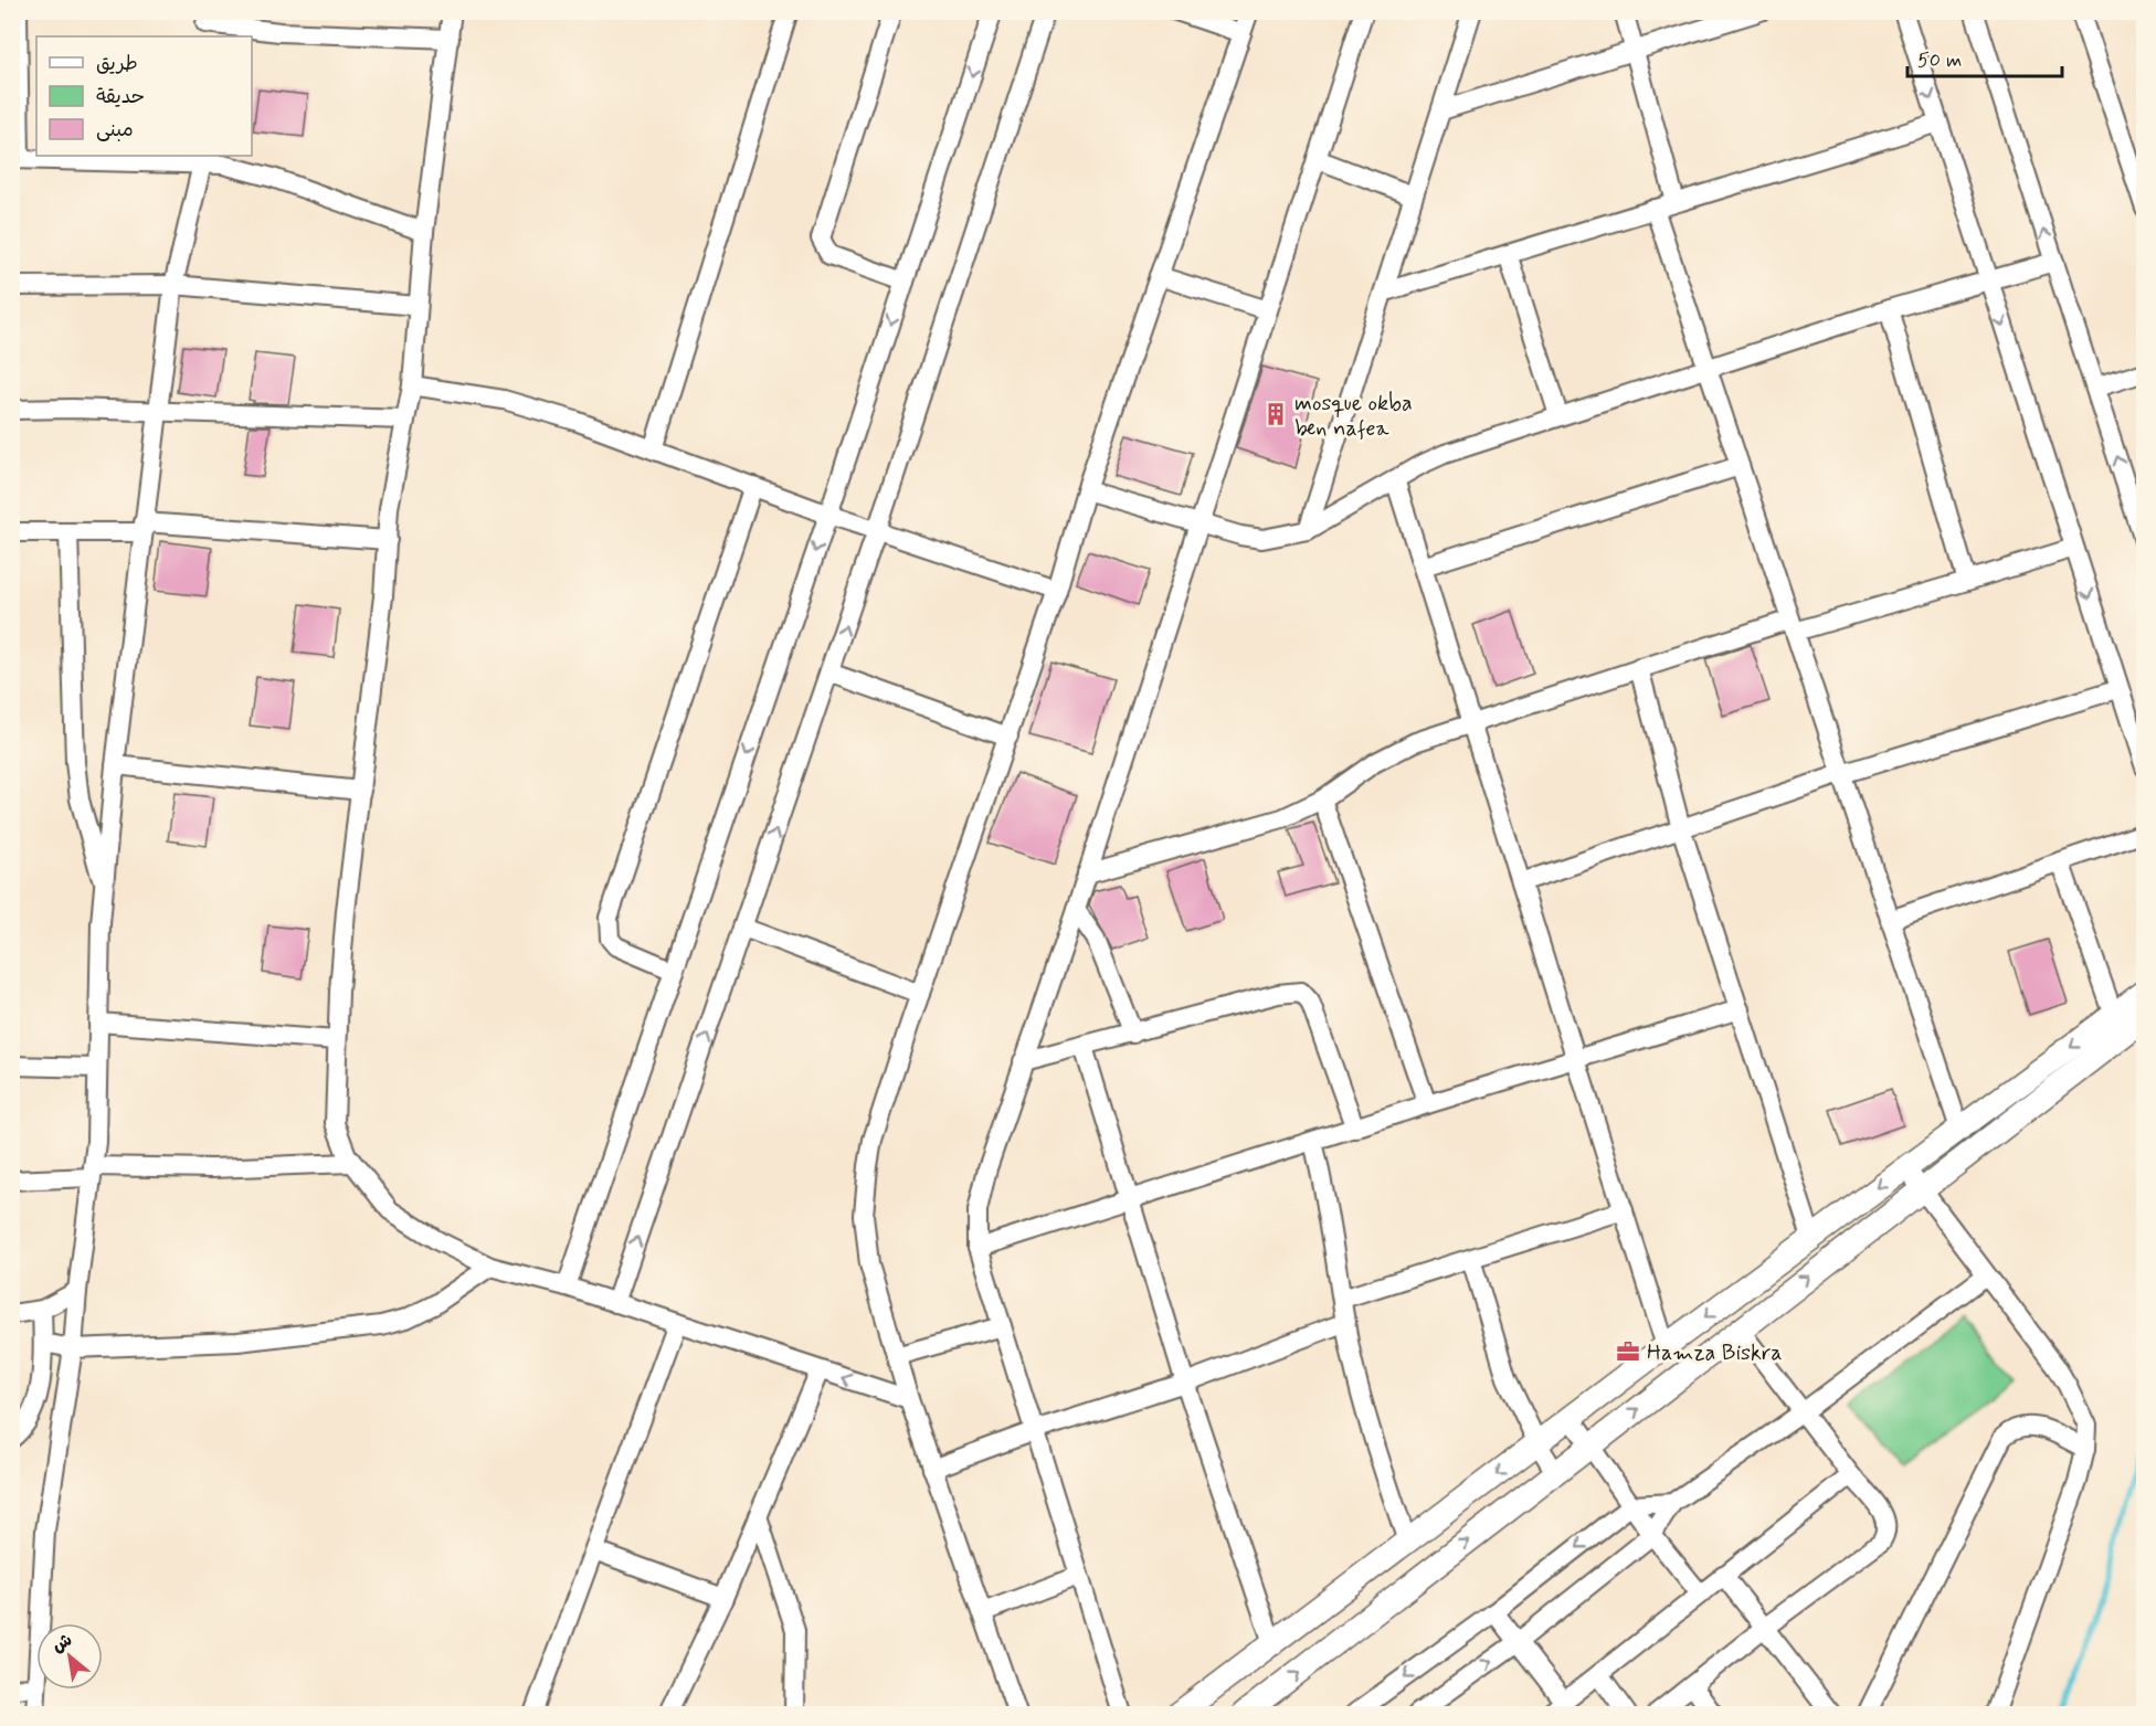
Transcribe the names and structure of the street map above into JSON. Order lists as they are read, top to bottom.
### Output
{
  "places": {
    "building": ["mosque okba ben nafea"],
    "office": ["Hamza Biskra"]
  },
  "legend": ["طريق", "حديقة", "مبنى"],
  "scale_bar": "50 m",
  "north": "top left"
}
